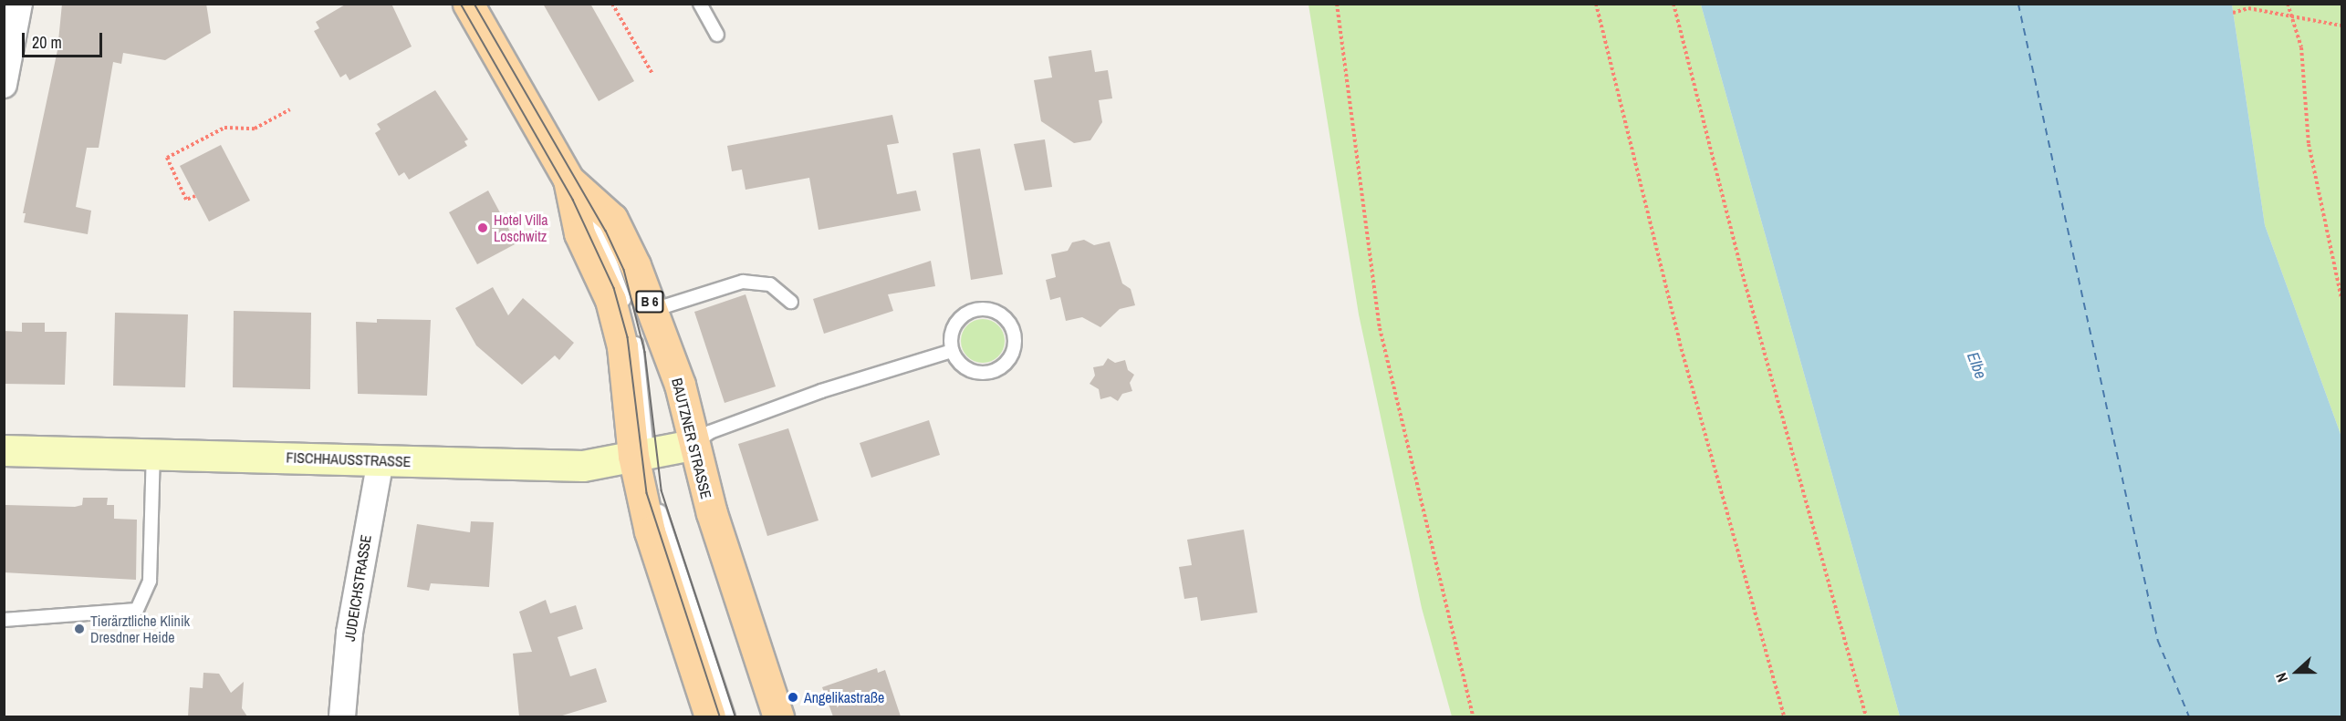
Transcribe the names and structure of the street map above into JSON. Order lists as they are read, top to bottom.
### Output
{
  "streets": {
    "main road": ["B 6", "BAUTZNER STRASSE", "FISCHHAUSSTRASSE"],
    "street": ["JUDEICHSTRASSE"]
  },
  "crossings": [
    ["BAUTZNER STRASSE", "FISCHHAUSSTRASSE"],
    ["FISCHHAUSSTRASSE", "JUDEICHSTRASSE"]
  ],
  "water": ["Elbe"],
  "places": ["Hotel Villa Loschwitz", "Tierärztliche Klinik Dresdner Heide", "Angelikastraße"],
  "scale_bar": "20 m",
  "north": "left"
}
